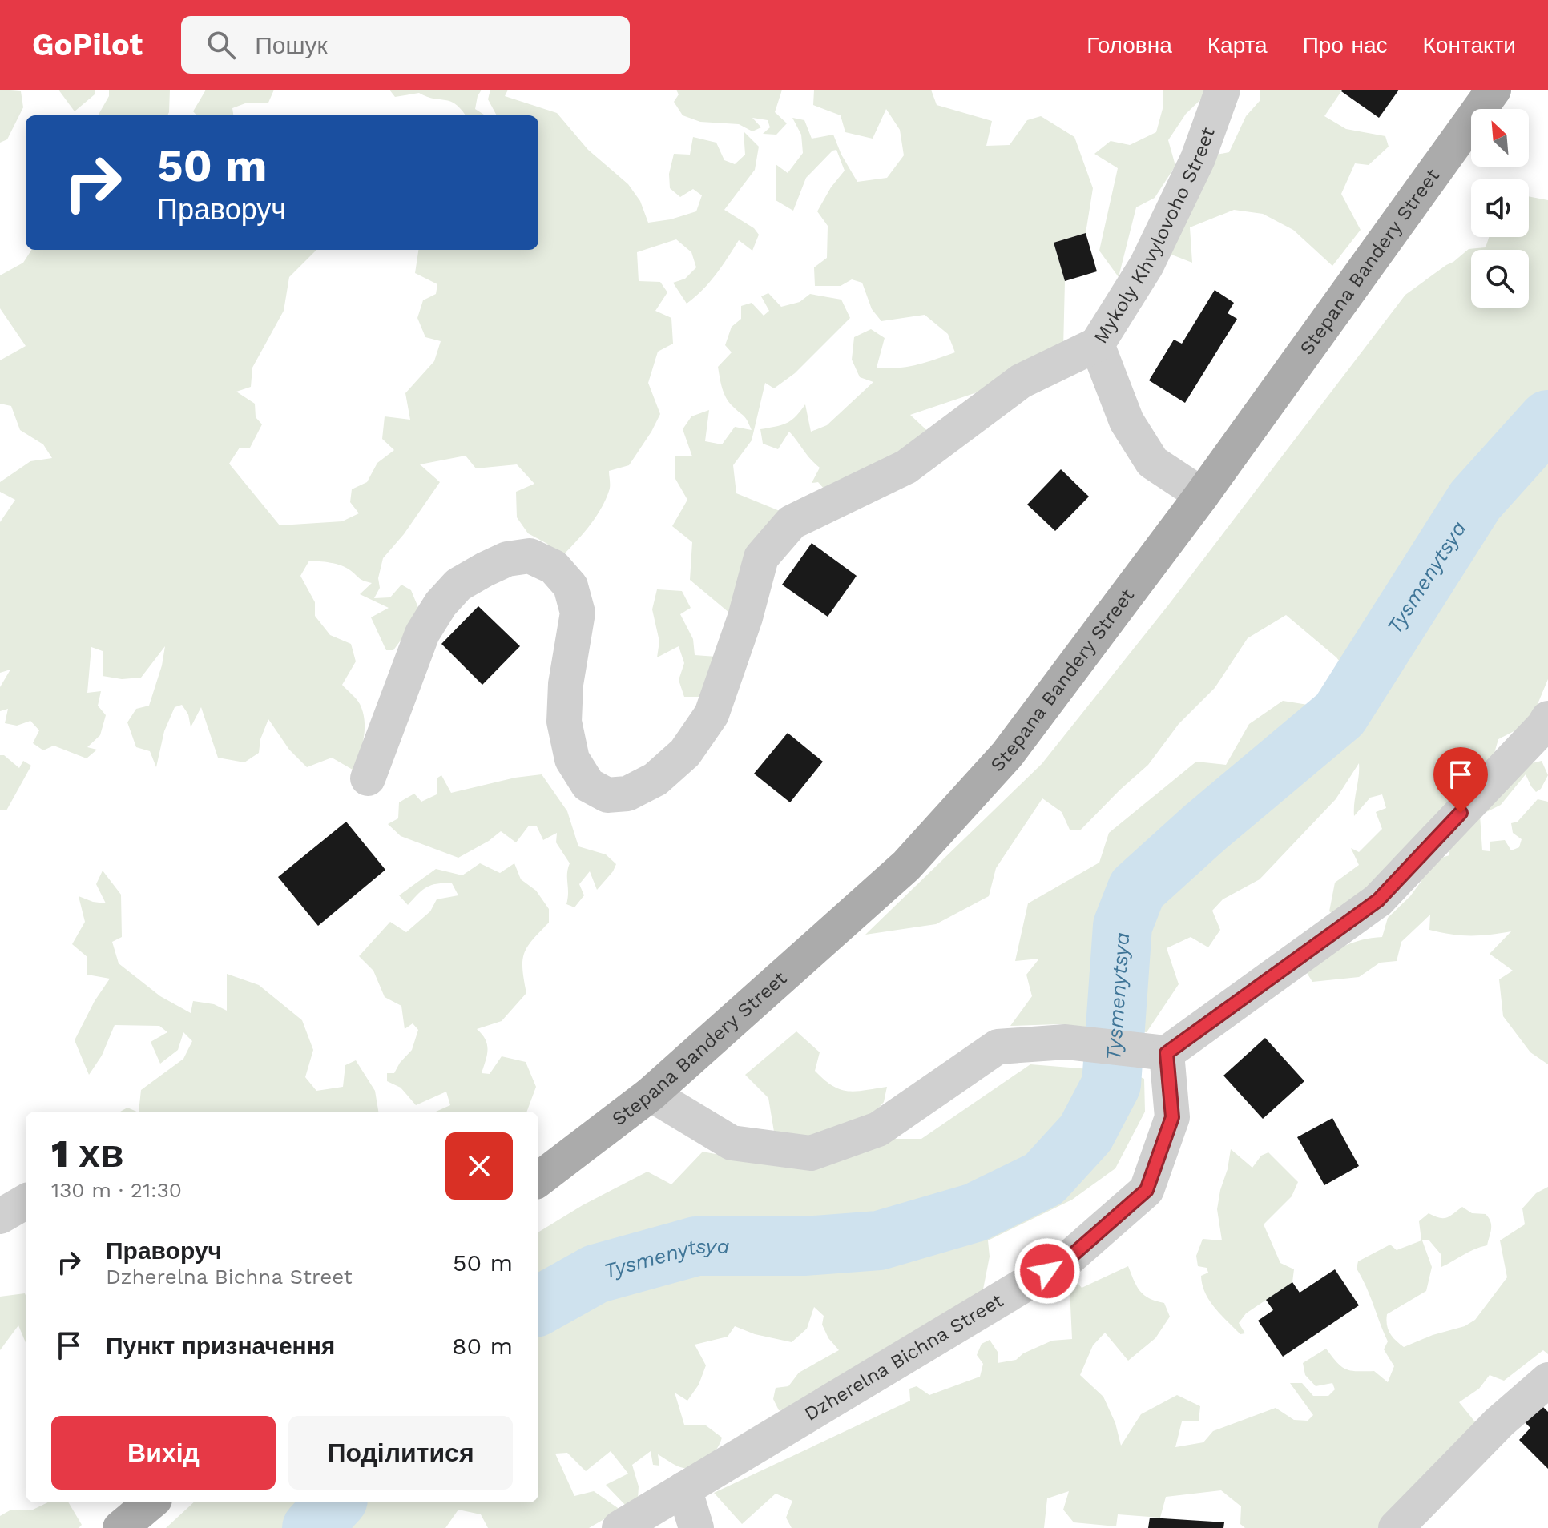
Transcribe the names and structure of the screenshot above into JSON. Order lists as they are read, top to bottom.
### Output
{
  "streets": {
    "main road": ["Stepana Bandery Street"],
    "street": ["Mykoly Khvylovoho Street", "Dzherelna Bichna Street"]
  },
  "crossings": [
    ["Mykoly Khvylovoho Street", "Stepana Bandery Street"]
  ],
  "water": ["Tysmenytsya"],
  "north": "top left",
  "page": {
    "header": "GoPilot",
    "search": "Пошук",
    "nav": [
      "Головна",
      "Карта",
      "Про нас",
      "Контакти"
    ],
    "turn": ["50 m", "Праворуч"],
    "heading": ["1 хв", "130 m · 21:30"],
    "list": [
      {
        "name": "Праворуч",
        "note": "Dzherelna Bichna Street",
        "value": "50 m"
      },
      {
        "name": "Пункт призначення",
        "value": "80 m"
      }
    ],
    "buttons": ["Вихід", "Поділитися"]
  }
}
